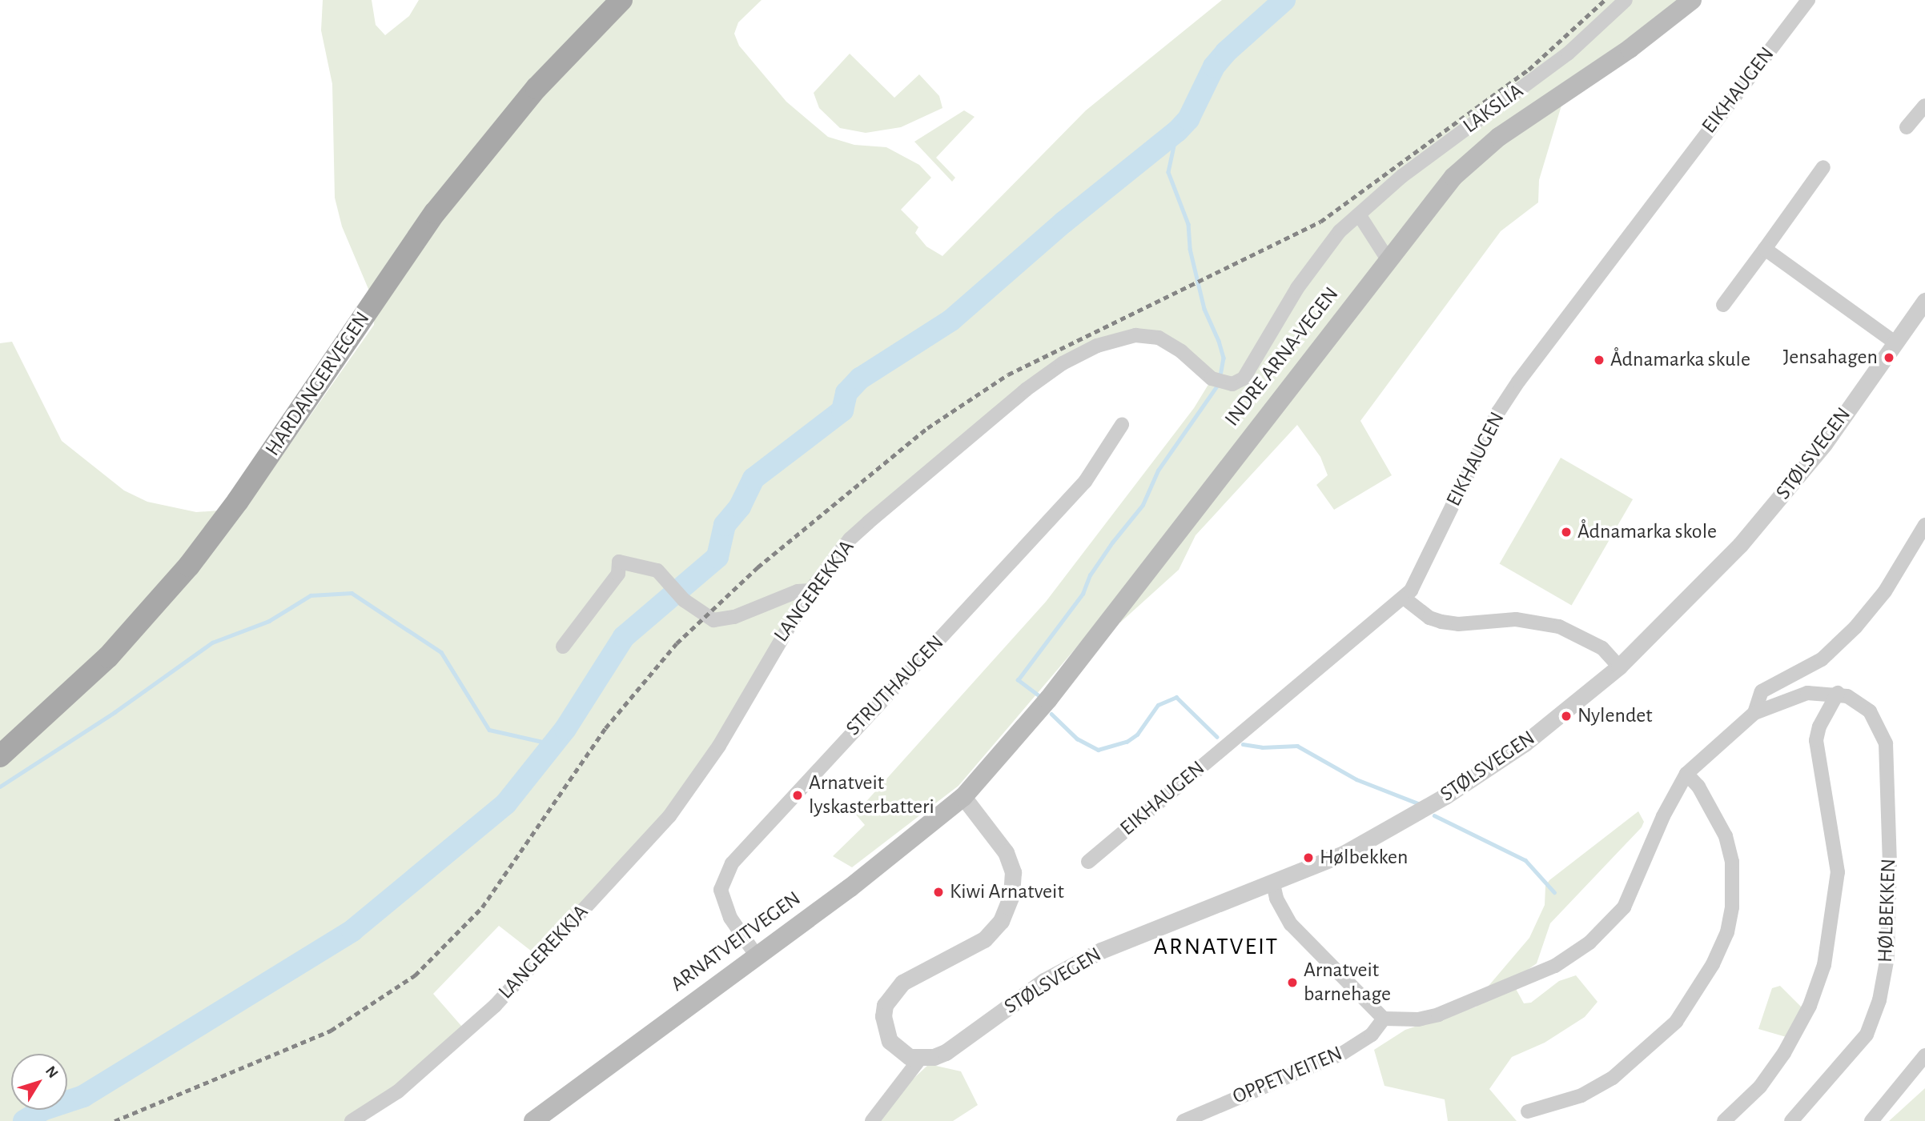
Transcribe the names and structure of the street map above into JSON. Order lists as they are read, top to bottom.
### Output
{
  "streets": {
    "main road": ["INDRE ARNA-VEGEN", "HARDANGERVEGEN", "ARNATVEITVEGEN"],
    "street": [
      "EIKHAUGEN",
      "LAKSLIA",
      "STØLSVEGEN",
      "LANGEREKKJA",
      "STRUTHAUGEN",
      "HØLBEKKEN",
      "OPPETVEITEN"
    ]
  },
  "crossings": [
    ["LAKSLIA", "LANGEREKKJA"],
    ["INDRE ARNA-VEGEN", "ARNATVEITVEGEN"],
    ["STRUTHAUGEN", "ARNATVEITVEGEN"],
    ["HØLBEKKEN", "OPPETVEITEN"]
  ],
  "districts": ["ARNATVEIT"],
  "places": [
    "Jensahagen",
    "Ådnamarka skule",
    "Ådnamarka skole",
    "Nylendet",
    "Arnatveit lyskasterbatteri",
    "Hølbekken",
    "Kiwi Arnatveit",
    "Arnatveit barnehage"
  ],
  "north": "top right"
}
